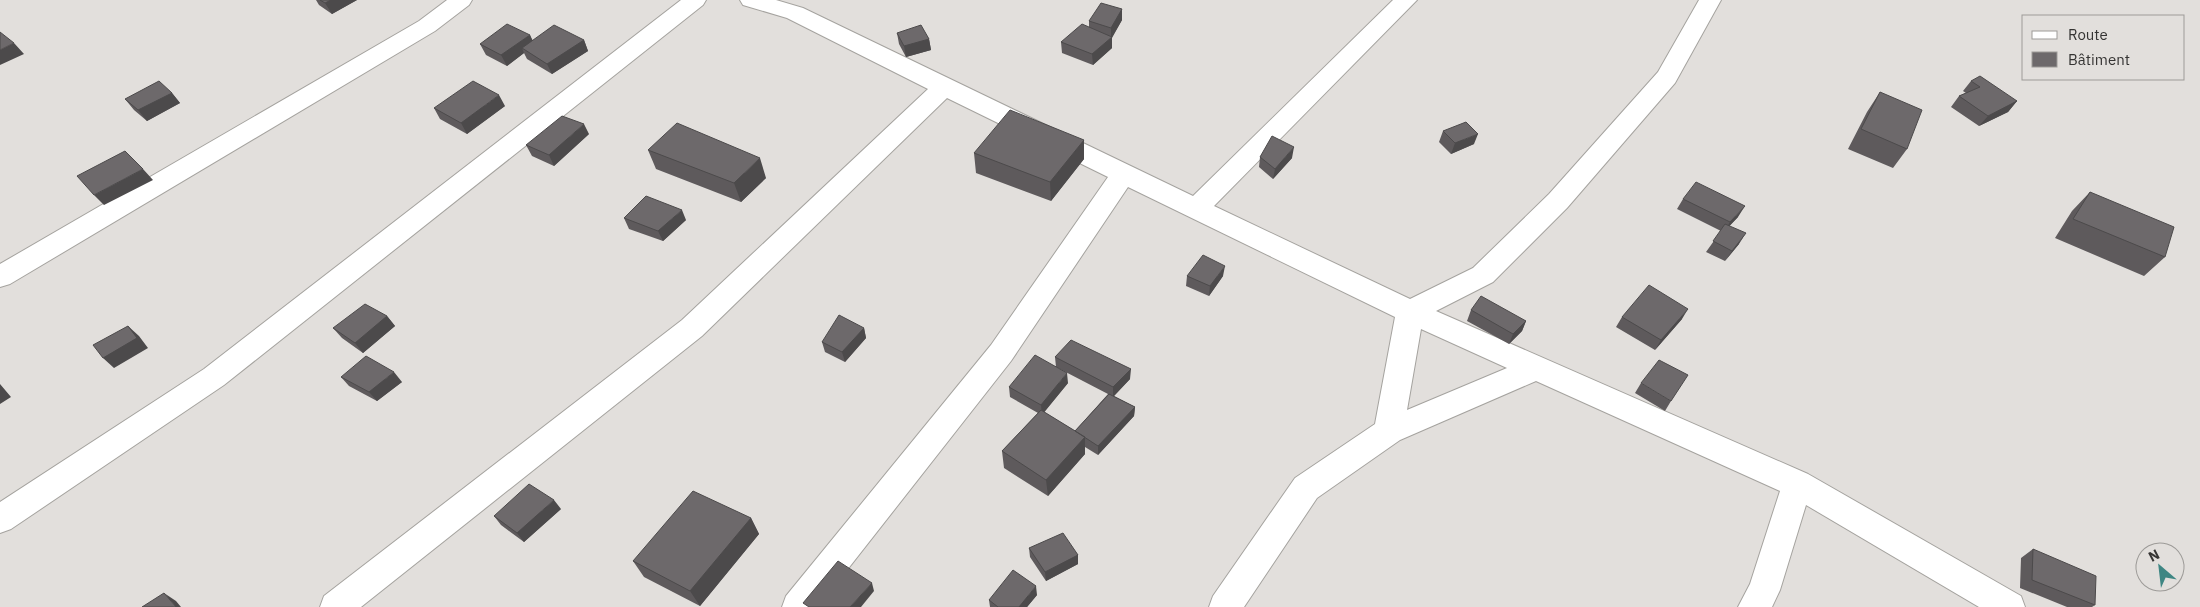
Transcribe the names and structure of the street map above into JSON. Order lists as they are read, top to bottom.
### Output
{
  "legend": ["Route", "Bâtiment"],
  "north": "top left"
}
